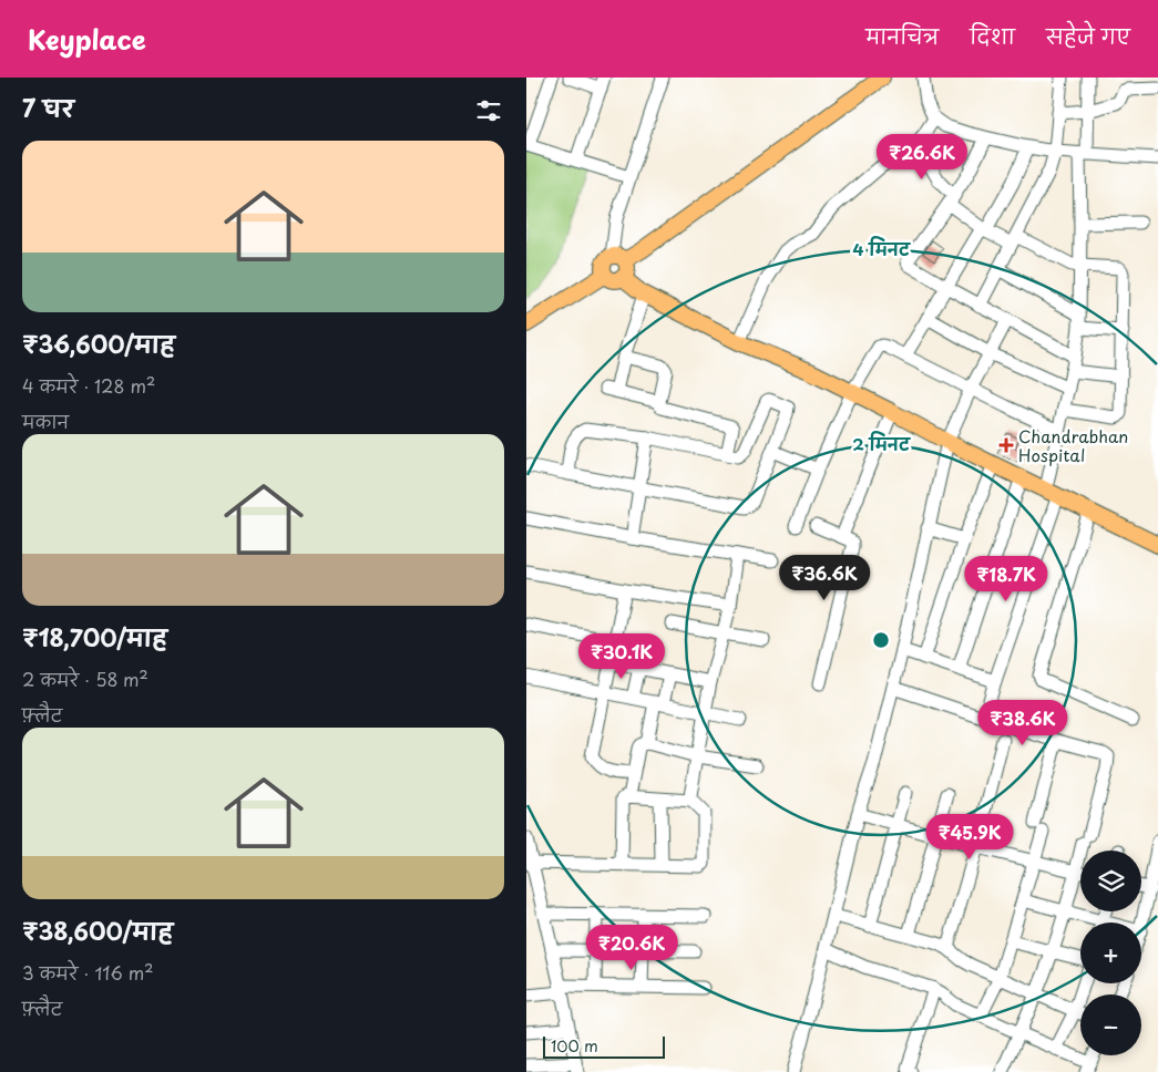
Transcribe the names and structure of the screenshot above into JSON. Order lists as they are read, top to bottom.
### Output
{
  "places": {
    "health": ["Chandrabhan Hospital"]
  },
  "scale_bar": "100 m",
  "page": {
    "header": "Keyplace",
    "nav": ["मानचित्र", "दिशा", "सहेजे गए"],
    "heading": "7 घर",
    "price": [
      "₹26.6K",
      "₹36.6K",
      "₹18.7K",
      "₹30.1K",
      "₹38.6K",
      "₹45.9K",
      "₹20.6K"
    ],
    "list": [
      {
        "name": "₹36,600/माह",
        "note": "4 कमरे · 128 m² · मकान"
      },
      {
        "name": "₹18,700/माह",
        "note": "2 कमरे · 58 m² · फ़्लैट"
      },
      {
        "name": "₹38,600/माह",
        "note": "3 कमरे · 116 m² · फ़्लैट"
      }
    ],
    "map_buttons": ["+", "−"],
    "scale": "100 m"
  },
  "rings": ["4 मिनट", "2 मिनट"]
}
